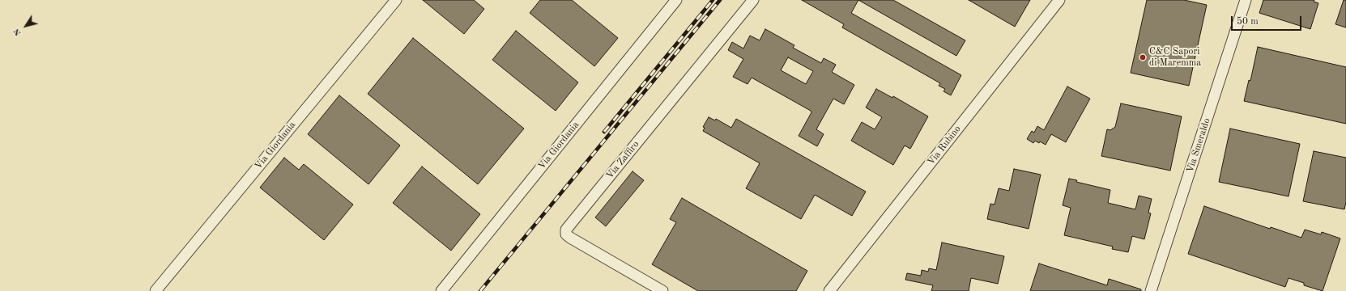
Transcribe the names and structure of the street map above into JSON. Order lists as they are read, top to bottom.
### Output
{
  "streets": {
    "street": [
      "Via Giordania",
      "Via Rubino",
      "Via Smeraldo",
      "Via Zaffiro"
    ]
  },
  "places": ["C&C Sapori di Maremma"],
  "scale_bar": "50 m",
  "north": "bottom left"
}
